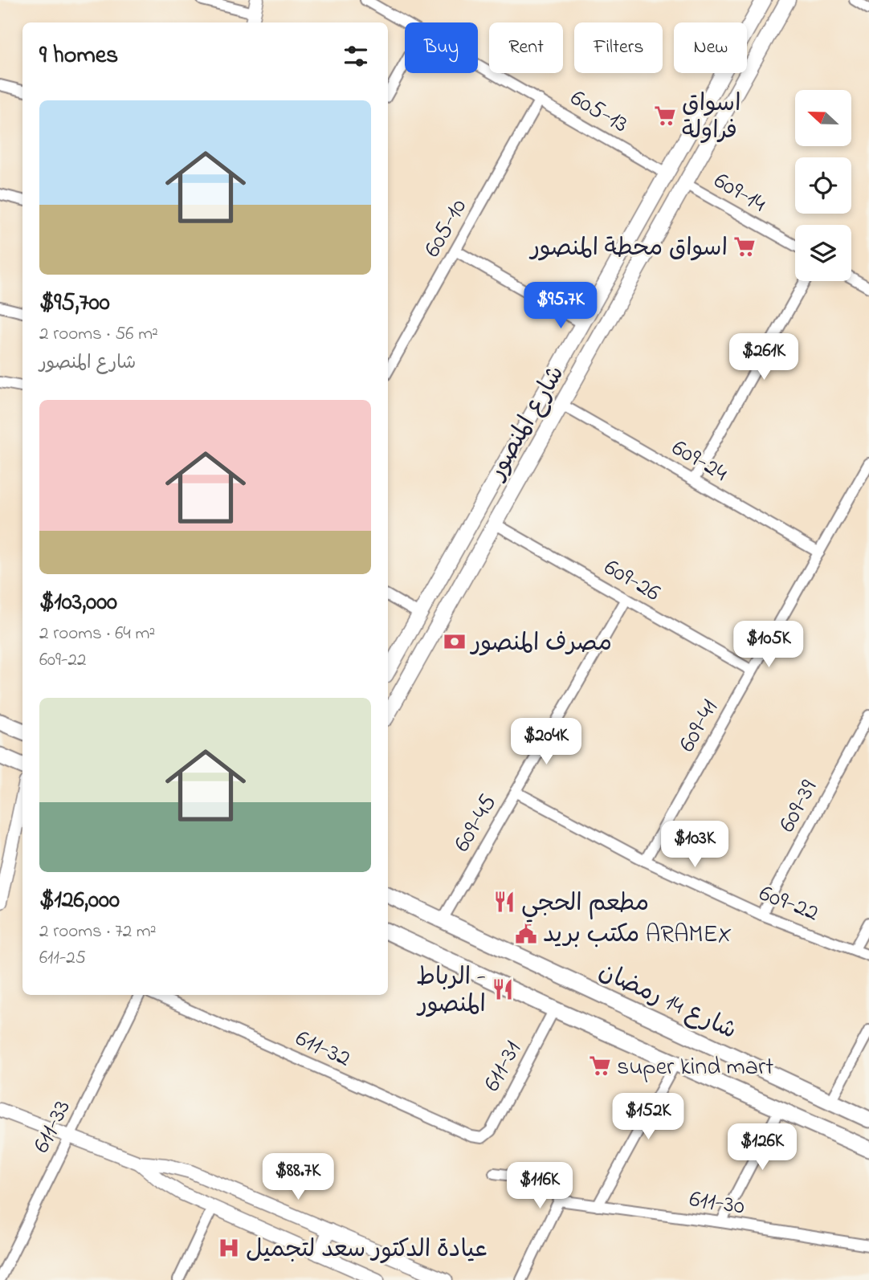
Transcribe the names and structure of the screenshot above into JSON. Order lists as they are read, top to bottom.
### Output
{
  "streets": {
    "main road": ["شارع المنصور", "شارع 14 رمضان"],
    "street": [
      "605-13",
      "609-14",
      "605-10",
      "609-24",
      "609-26",
      "609-41",
      "609-39",
      "609-45",
      "609-22",
      "611-32",
      "611-31",
      "611-33",
      "611-30"
    ]
  },
  "crossings": [
    ["605-13", "605-10"],
    ["605-13", "شارع المنصور"],
    ["609-14", "شارع المنصور"],
    ["شارع المنصور", "609-24"],
    ["شارع المنصور", "609-26"],
    ["609-24", "609-41"],
    ["609-26", "609-41"],
    ["609-26", "609-45"],
    ["609-41", "609-22"],
    ["609-39", "609-22"],
    ["609-45", "609-22"],
    ["609-45", "شارع 14 رمضان"],
    ["611-32", "611-31"]
  ],
  "places": {
    "supermarket": ["اسواق فراولة", "اسواق محطة المنصور", "super kind mart"],
    "bank": ["مصرف المنصور"],
    "restaurant": ["مطعم الحجي", "الرباط - المنصور"],
    "public building": ["مكتب بريد ARAMEX"],
    "hospital": ["عيادة الدكتور سعد لتجميل"]
  },
  "north": "left",
  "page": {
    "chip": [
      "Buy",
      "Rent",
      "Filters",
      "New"
    ],
    "heading": "9 homes",
    "list": [
      {
        "name": "$95,700",
        "note": "2 rooms · 56 m² · شارع المنصور"
      },
      {
        "name": "$103,000",
        "note": "2 rooms · 64 m² · 609-22"
      },
      {
        "name": "$126,000",
        "note": "2 rooms · 72 m² · 611-25"
      }
    ],
    "price": [
      "$95.7K",
      "$261K",
      "$105K",
      "$204K",
      "$103K",
      "$152K",
      "$126K",
      "$88.7K",
      "$116K"
    ]
  }
}
